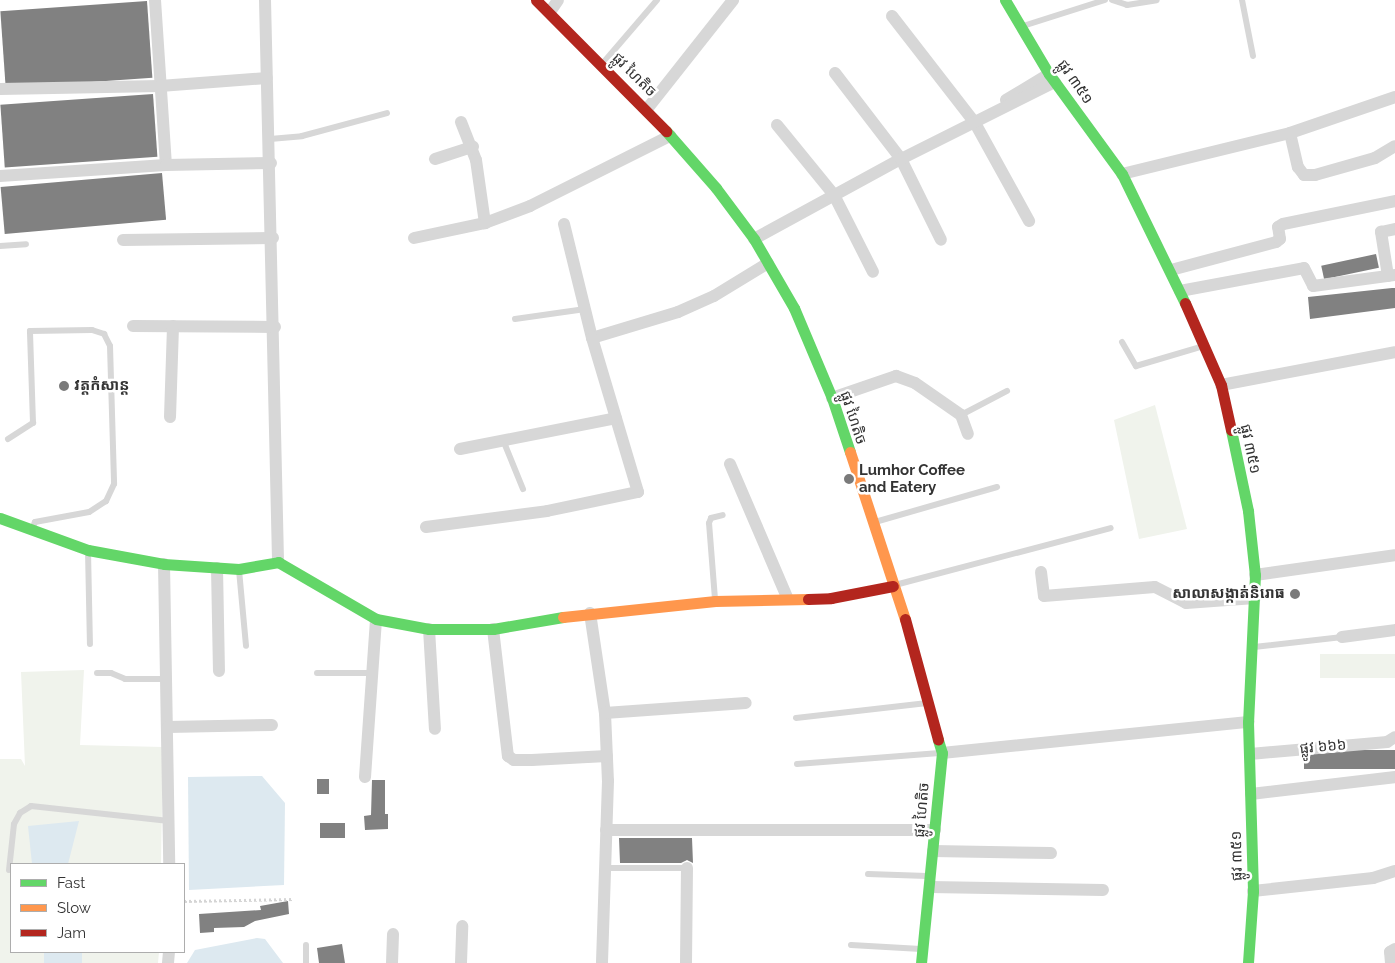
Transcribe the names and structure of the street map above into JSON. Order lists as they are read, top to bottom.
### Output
{
  "streets": {
    "street": ["ផ្លូវ ហៃតិច", "ផ្លូវ ៣៥១", "ផ្លូវ ៦៦៦"]
  },
  "crossings": [
    ["ផ្លូវ ៣៥១", "ផ្លូវ ៦៦៦"]
  ],
  "places": ["វត្តកំសាន្ត", "Lumhor Coffee and Eatery", "សាលាសង្កាត់និរោធ"],
  "legend": ["Fast", "Slow", "Jam"]
}
